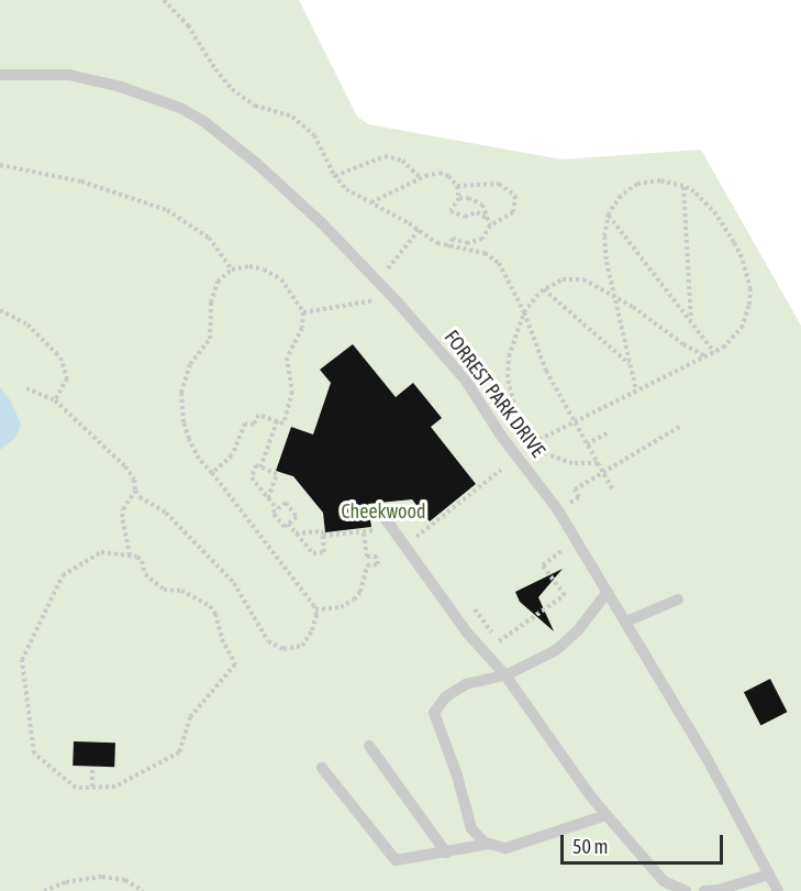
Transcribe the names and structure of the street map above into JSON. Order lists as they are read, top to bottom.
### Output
{
  "streets": {
    "lane": ["FORREST PARK DRIVE"]
  },
  "parks": ["Cheekwood"],
  "scale_bar": "50 m"
}
